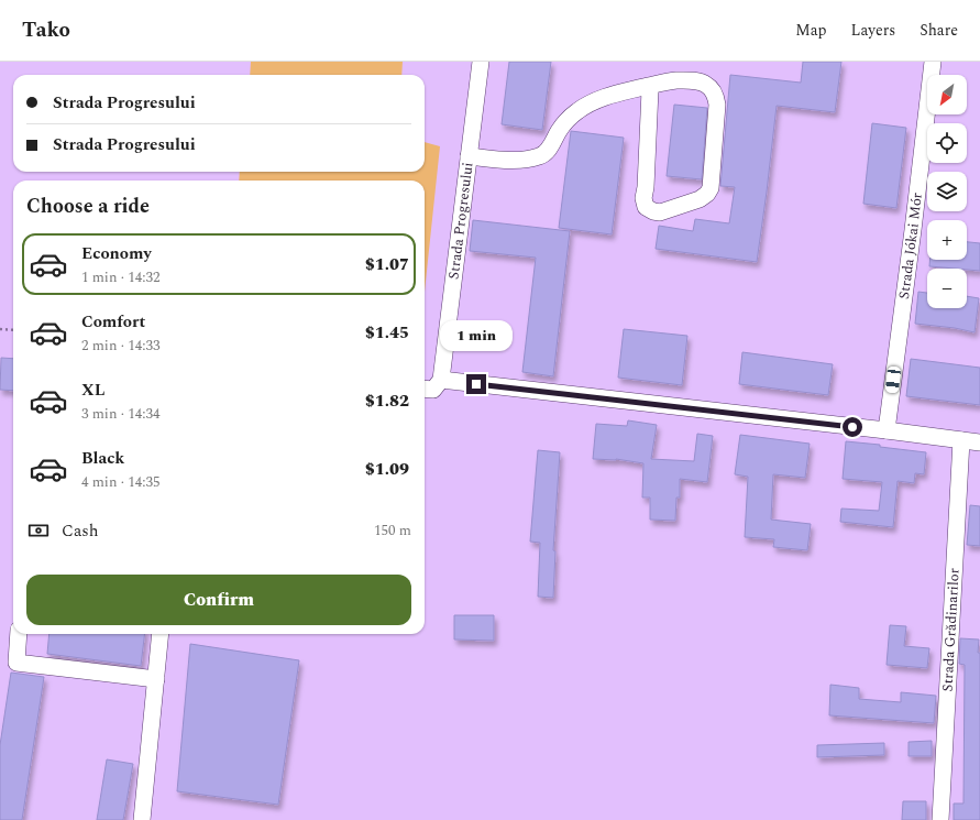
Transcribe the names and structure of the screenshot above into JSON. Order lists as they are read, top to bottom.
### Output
{
  "streets": {
    "street": ["Strada Progresului", "Strada Jókai Mór", "Strada Grădinarilor"]
  },
  "north": "bottom left",
  "page": {
    "header": "Tako",
    "nav": ["Map", "Layers", "Share"],
    "map_buttons": ["+", "−"],
    "banner": ["Strada Progresului", "Strada Progresului"],
    "heading": "Choose a ride",
    "list": [
      {
        "name": "Economy",
        "note": "1 min · 14:32",
        "value": "$1.07"
      },
      {
        "name": "Comfort",
        "note": "2 min · 14:33",
        "value": "$1.45"
      },
      {
        "name": "XL",
        "note": "3 min · 14:34",
        "value": "$1.82"
      },
      {
        "name": "Black",
        "note": "4 min · 14:35",
        "value": "$1.09"
      }
    ],
    "bubble": "1 min",
    "pay": ["Cash", "150 m"],
    "buttons": "Confirm"
  }
}
